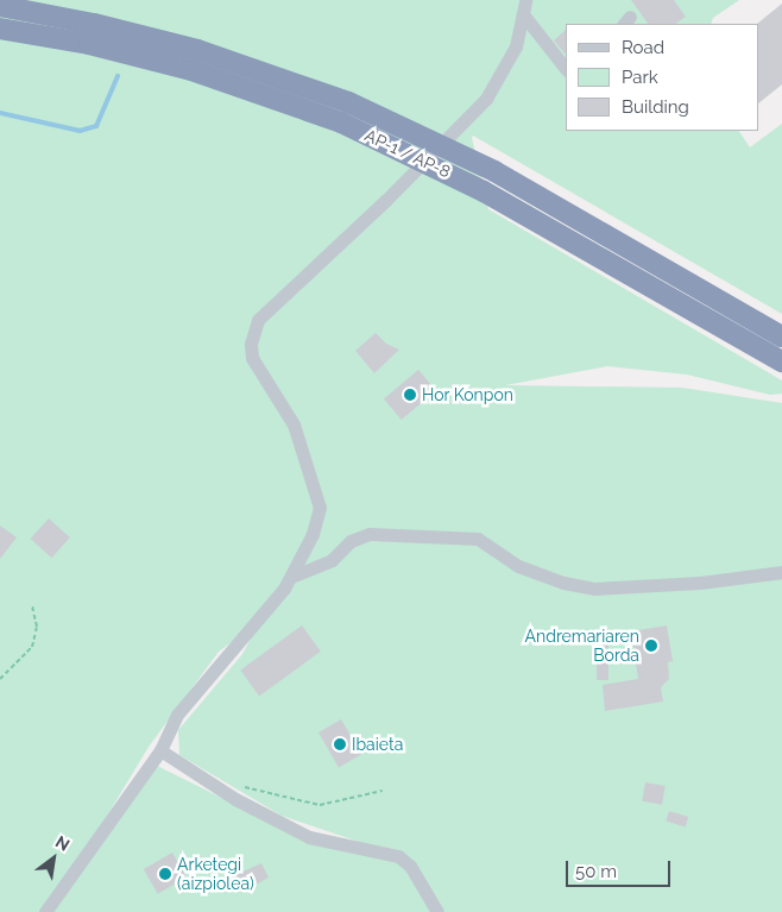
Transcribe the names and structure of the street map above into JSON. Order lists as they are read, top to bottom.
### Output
{
  "streets": {
    "highway": ["AP-1 / AP-8"]
  },
  "places": [
    "Hor Konpon",
    "Andremariaren Borda",
    "Ibaieta",
    "Arketegi (aizpiolea)"
  ],
  "legend": ["Road", "Park", "Building"],
  "scale_bar": "50 m",
  "north": "top right"
}
